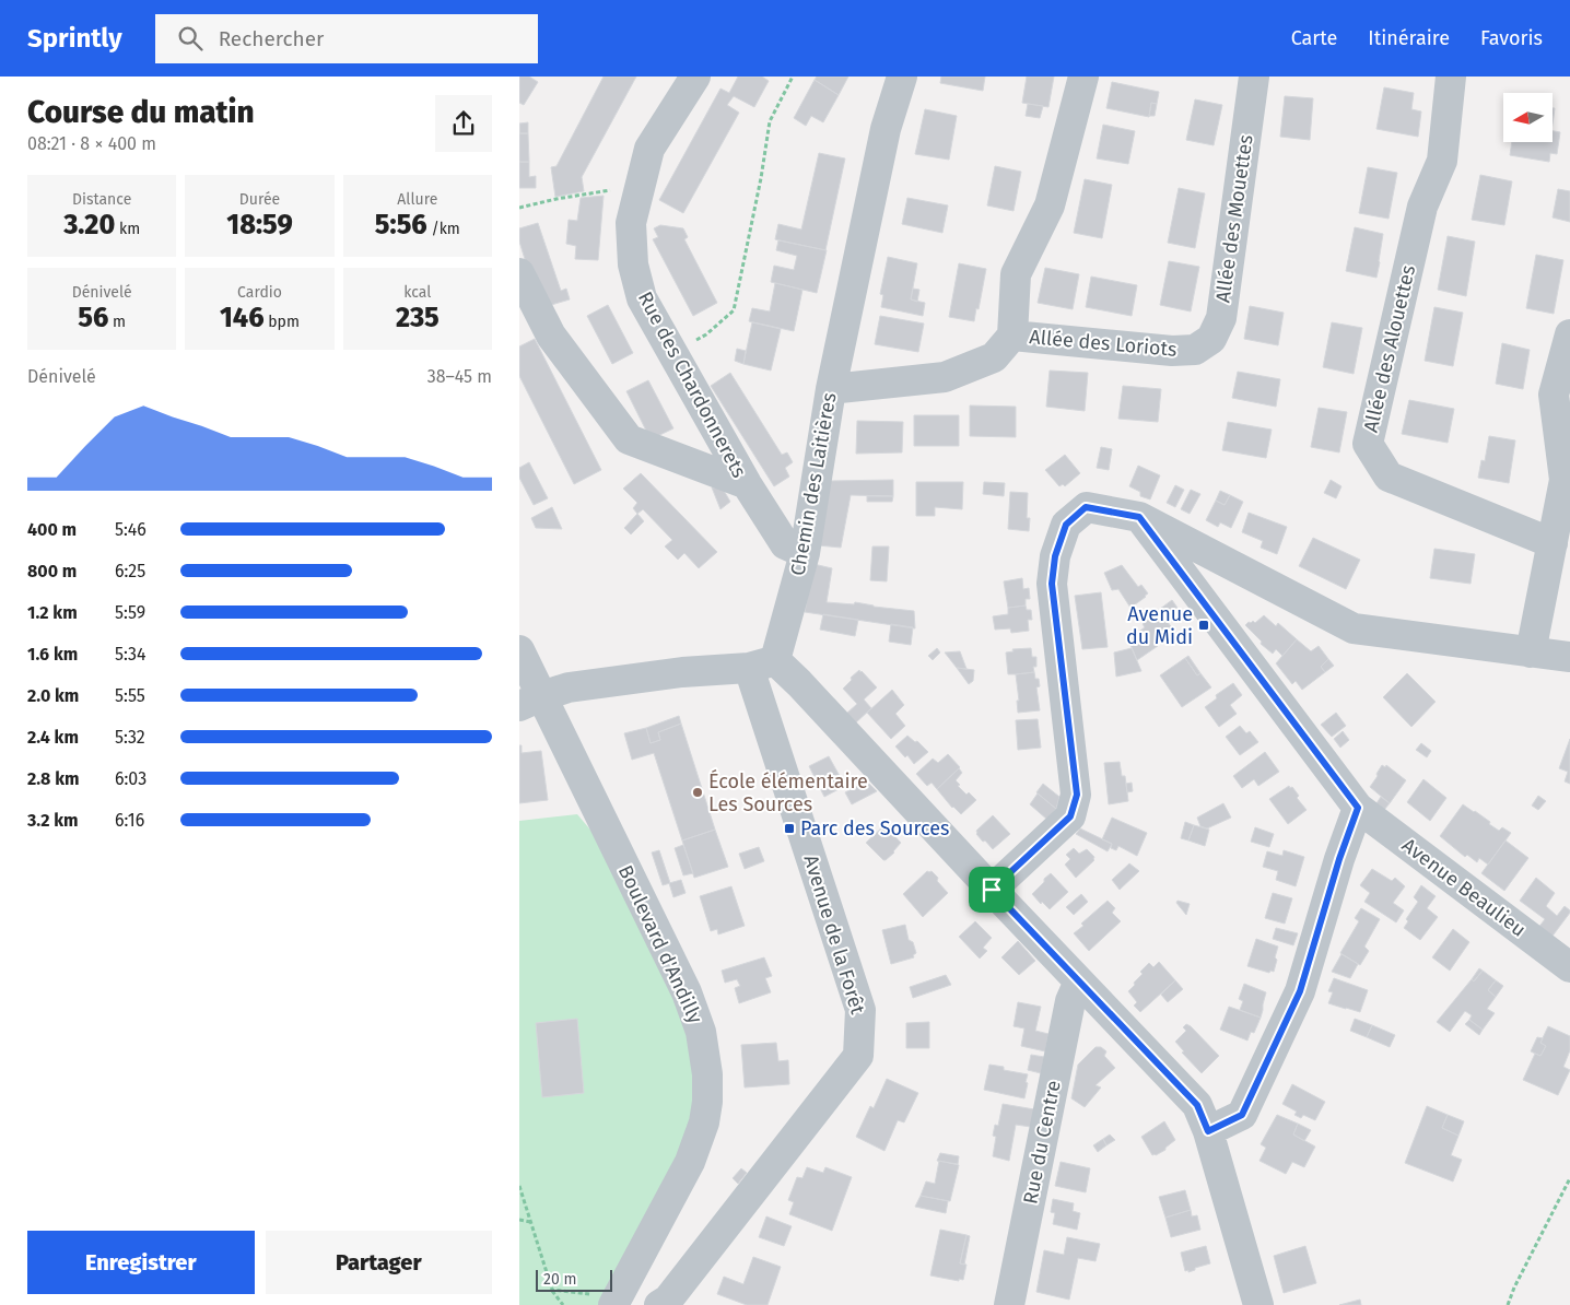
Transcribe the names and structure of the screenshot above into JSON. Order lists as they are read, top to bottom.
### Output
{
  "streets": {
    "street": [
      "Allée des Mouettes",
      "Allée des Loriots",
      "Allée des Alouettes",
      "Rue des Chardonnerets",
      "Chemin des Laitières",
      "Avenue Beaulieu",
      "Avenue de la Forêt",
      "Boulevard d'Andilly",
      "Rue du Centre"
    ]
  },
  "crossings": [
    ["Allée des Mouettes", "Allée des Loriots"],
    ["Allée des Loriots", "Chemin des Laitières"],
    ["Rue des Chardonnerets", "Chemin des Laitières"],
    ["Chemin des Laitières", "Avenue de la Forêt"]
  ],
  "places": {
    "transit": ["Avenue du Midi", "Parc des Sources"],
    "other": ["École élémentaire Les Sources"]
  },
  "scale_bar": "20 m",
  "north": "left",
  "page": {
    "header": "Sprintly",
    "search": "Rechercher",
    "nav": ["Carte", "Itinéraire", "Favoris"],
    "heading": ["Course du matin", "08:21 · 8 × 400 m"],
    "stats": [
      ["Distance", "3.20 km"],
      ["Durée", "18:59"],
      ["Allure", "5:56 /km"],
      ["Dénivelé", "56 m"],
      ["Cardio", "146 bpm"],
      ["kcal", "235"]
    ],
    "chart": ["Dénivelé", "38–45 m"],
    "list": [
      {
        "name": "400 m",
        "note": "5:46"
      },
      {
        "name": "800 m",
        "note": "6:25"
      },
      {
        "name": "1.2 km",
        "note": "5:59"
      },
      {
        "name": "1.6 km",
        "note": "5:34"
      },
      {
        "name": "2.0 km",
        "note": "5:55"
      },
      {
        "name": "2.4 km",
        "note": "5:32"
      },
      {
        "name": "2.8 km",
        "note": "6:03"
      },
      {
        "name": "3.2 km",
        "note": "6:16"
      }
    ],
    "buttons": ["Enregistrer", "Partager"],
    "scale": "20 m"
  }
}
